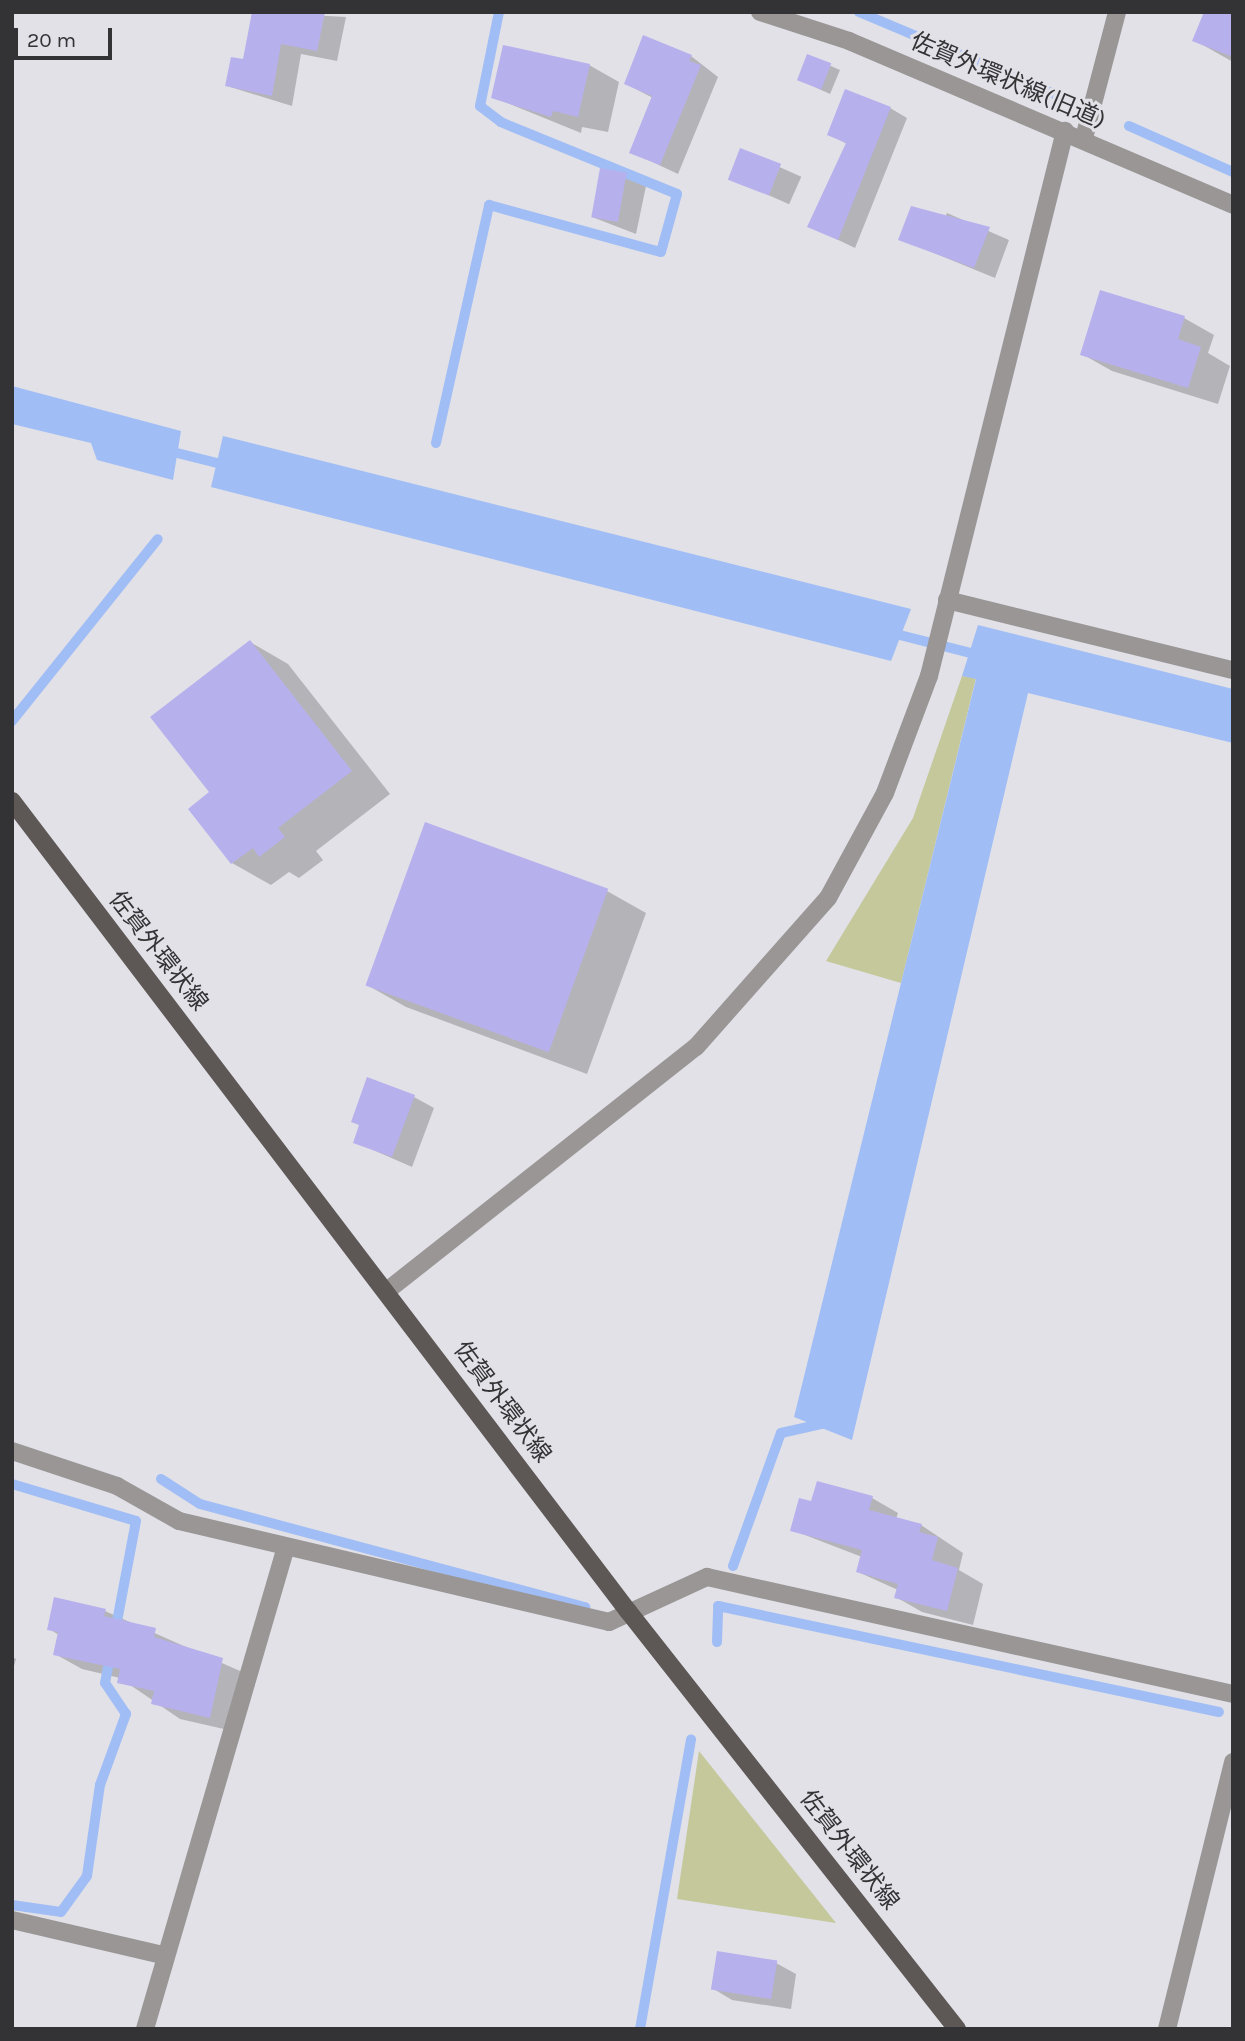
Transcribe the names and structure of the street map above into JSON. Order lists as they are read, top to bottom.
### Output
{
  "streets": {
    "main road": ["佐賀外環状線"],
    "street": ["佐賀外環状線(旧道)"]
  },
  "scale_bar": "20 m"
}
